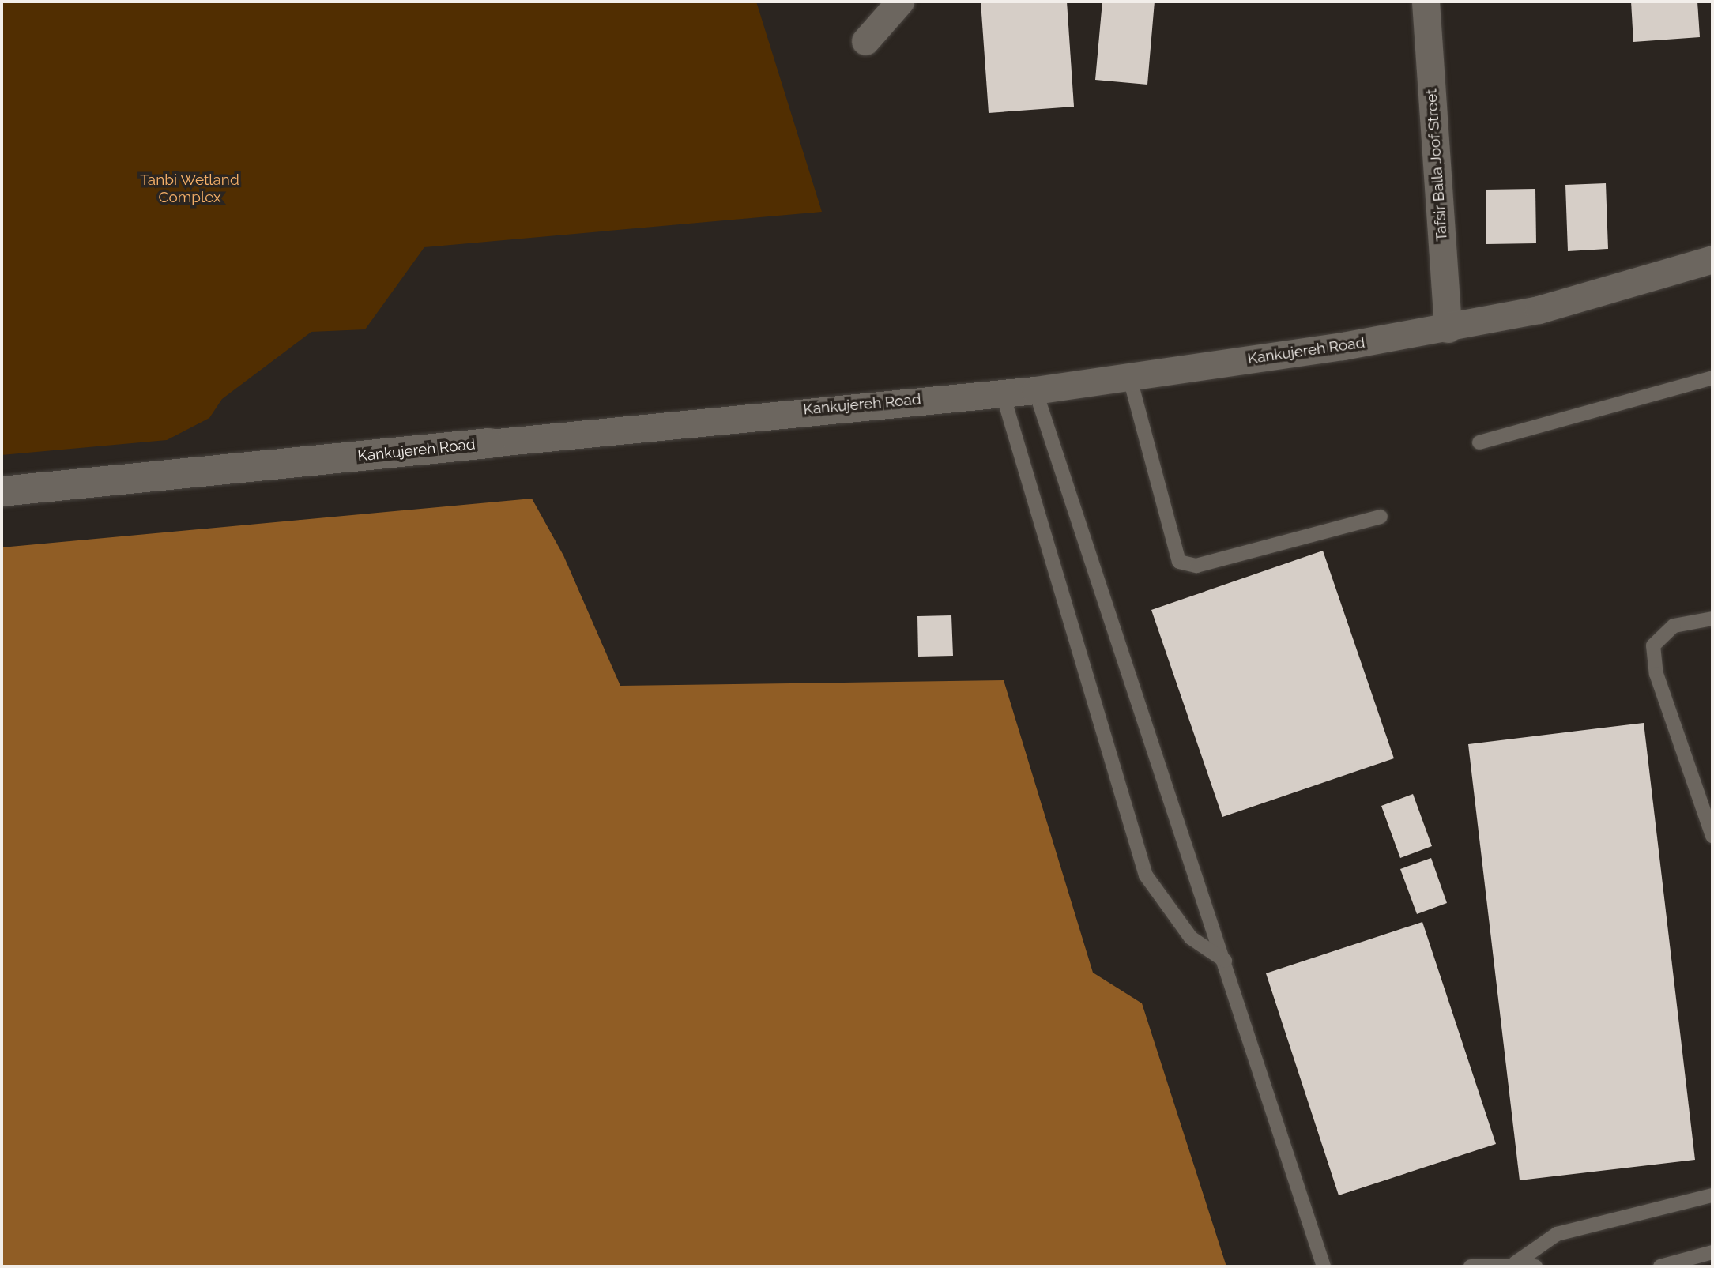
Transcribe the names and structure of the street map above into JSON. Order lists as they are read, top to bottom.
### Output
{
  "streets": {
    "street": ["Tafsir Balla Joof Street", "Kankujereh Road"]
  },
  "crossings": [
    ["Tafsir Balla Joof Street", "Kankujereh Road"]
  ],
  "parks": ["Tanbi Wetland Complex"]
}
